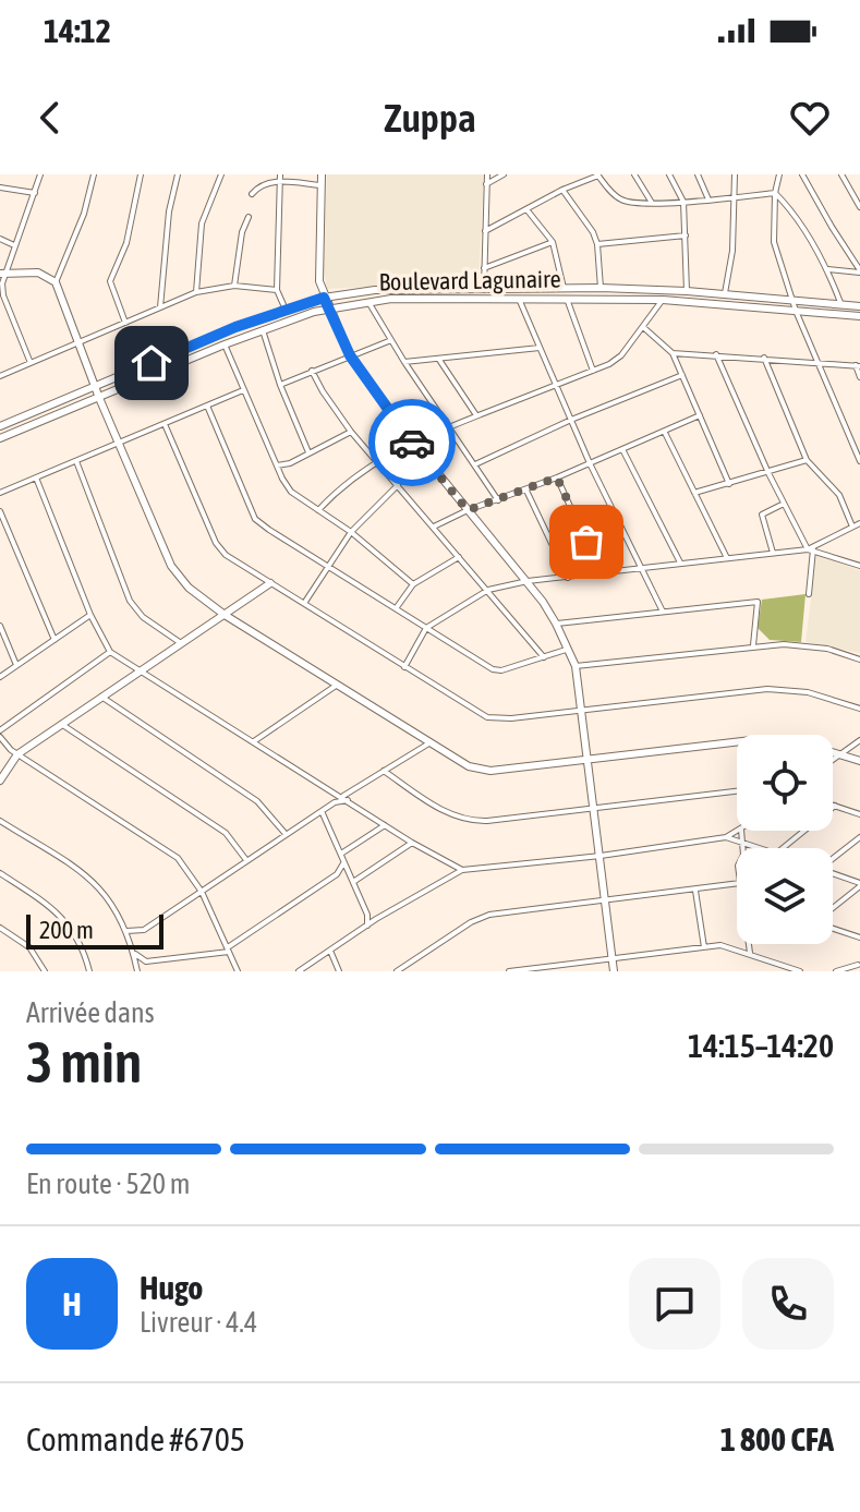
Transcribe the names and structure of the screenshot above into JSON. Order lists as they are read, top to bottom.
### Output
{
  "streets": {
    "street": ["Boulevard Lagunaire"]
  },
  "scale_bar": "200 m",
  "page": {
    "status": "14:12",
    "header": "Zuppa",
    "scale": "200 m",
    "heading": ["3 min", "Arrivée dans", "14:15–14:20"],
    "panel": [
      "Hugo",
      "Livreur · 4.4",
      "Commande #6705",
      "1 800 CFA"
    ],
    "bar": "En route · 520 m",
    "round": "H"
  }
}
